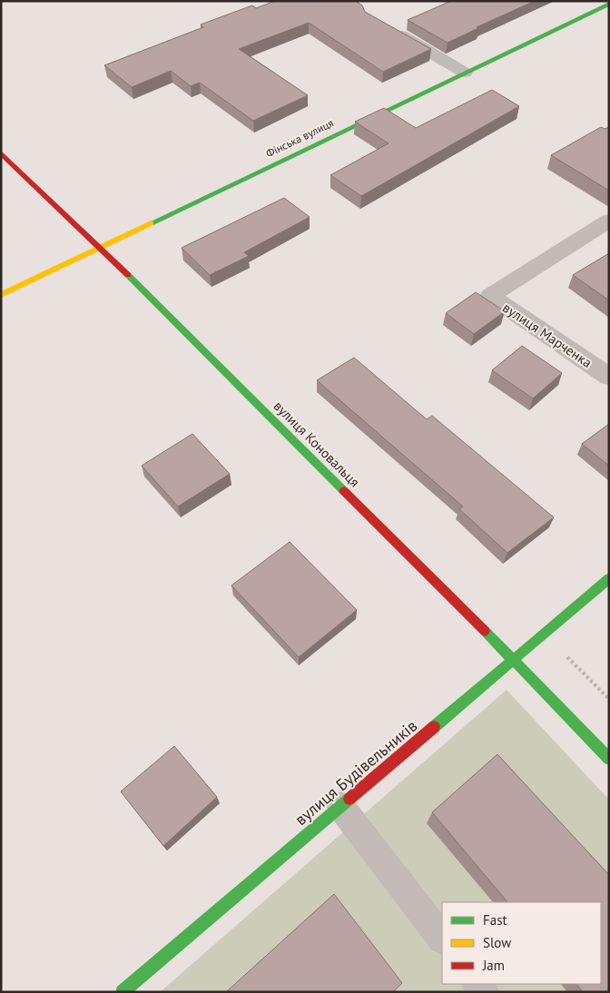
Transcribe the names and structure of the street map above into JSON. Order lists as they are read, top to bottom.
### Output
{
  "streets": {
    "street": [
      "Фінська вулиця",
      "вулиця Марченка",
      "вулиця Коновальця",
      "вулиця Будівельників"
    ]
  },
  "crossings": [
    ["Фінська вулиця", "вулиця Коновальця"],
    ["вулиця Коновальця", "вулиця Будівельників"]
  ],
  "legend": ["Fast", "Slow", "Jam"]
}
